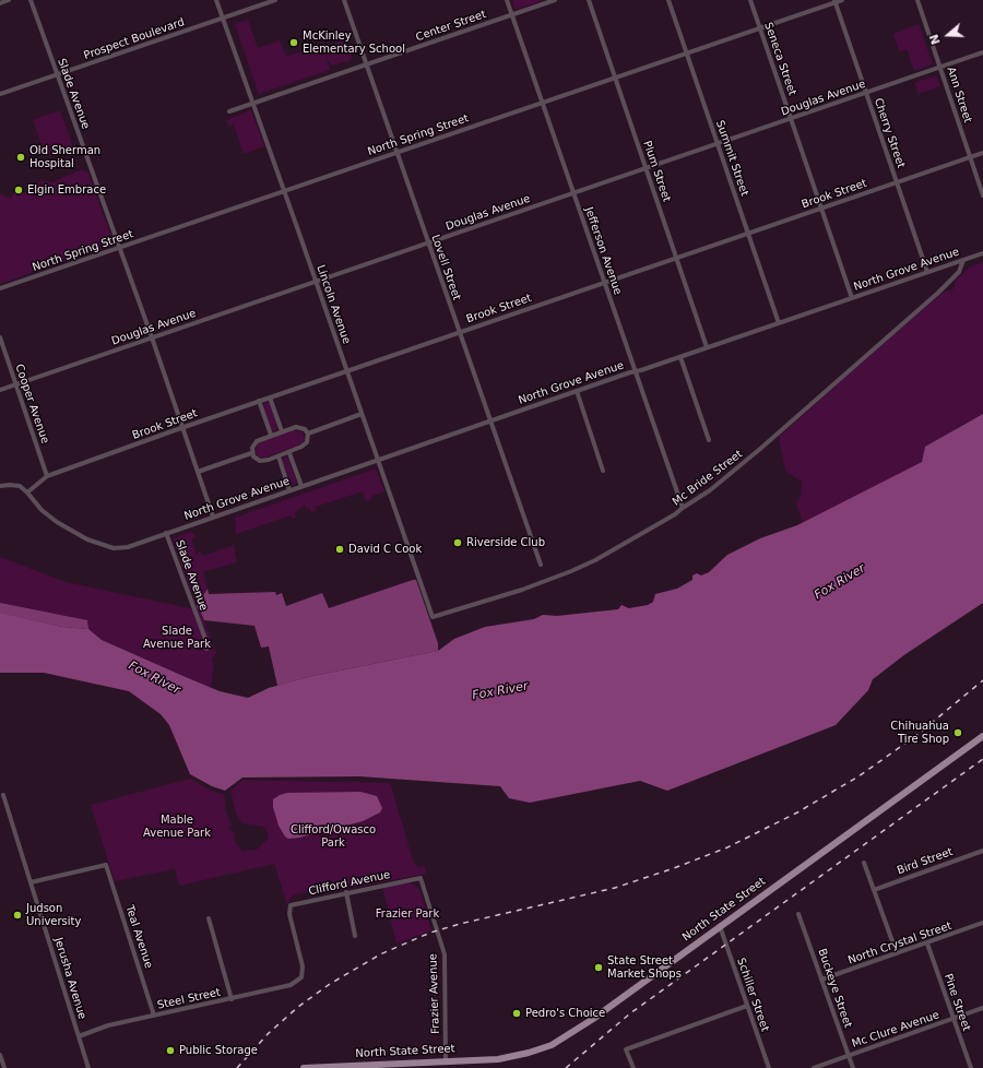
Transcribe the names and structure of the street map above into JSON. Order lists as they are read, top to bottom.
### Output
{
  "streets": {
    "main road": ["North State Street"],
    "street": [
      "Center Street",
      "Prospect Boulevard",
      "Seneca Street",
      "Slade Avenue",
      "Ann Street",
      "Douglas Avenue",
      "Cherry Street",
      "North Spring Street",
      "Summit Street",
      "Plum Street",
      "Brook Street",
      "Jefferson Avenue",
      "Lovell Street",
      "North Grove Avenue",
      "Lincoln Avenue",
      "Cooper Avenue",
      "Mc Bride Street",
      "Bird Street",
      "Clifford Avenue",
      "Teal Avenue",
      "North Crystal Street",
      "Jerusha Avenue",
      "Buckeye Street",
      "Frazier Avenue",
      "Schiller Street",
      "Steel Street",
      "Pine Street",
      "Mc Clure Avenue"
    ]
  },
  "crossings": [
    ["Center Street", "Jefferson Avenue"],
    ["Center Street", "Lovell Street"],
    ["Center Street", "Lincoln Avenue"],
    ["Prospect Boulevard", "Slade Avenue"],
    ["Prospect Boulevard", "Lincoln Avenue"],
    ["Seneca Street", "Douglas Avenue"],
    ["Seneca Street", "North Spring Street"],
    ["Seneca Street", "Brook Street"],
    ["Seneca Street", "North Grove Avenue"],
    ["Slade Avenue", "Douglas Avenue"],
    ["Slade Avenue", "North Spring Street"],
    ["Slade Avenue", "Brook Street"],
    ["Slade Avenue", "North Grove Avenue"],
    ["Ann Street", "Douglas Avenue"],
    ["Ann Street", "Brook Street"],
    ["Douglas Avenue", "Cherry Street"],
    ["Douglas Avenue", "Summit Street"],
    ["Douglas Avenue", "Plum Street"],
    ["Douglas Avenue", "Jefferson Avenue"],
    ["Douglas Avenue", "Lovell Street"],
    ["Douglas Avenue", "Lincoln Avenue"],
    ["Douglas Avenue", "Cooper Avenue"],
    ["Cherry Street", "North Spring Street"],
    ["Cherry Street", "Brook Street"],
    ["Cherry Street", "North Grove Avenue"],
    ["North Spring Street", "Summit Street"],
    ["North Spring Street", "Plum Street"],
    ["North Spring Street", "Jefferson Avenue"],
    ["North Spring Street", "Lovell Street"],
    ["North Spring Street", "Lincoln Avenue"],
    ["Summit Street", "Brook Street"],
    ["Summit Street", "North Grove Avenue"],
    ["Plum Street", "Brook Street"],
    ["Plum Street", "North Grove Avenue"],
    ["Brook Street", "Jefferson Avenue"],
    ["Brook Street", "Lovell Street"],
    ["Brook Street", "North Grove Avenue"],
    ["Brook Street", "Lincoln Avenue"],
    ["Brook Street", "Cooper Avenue"],
    ["Jefferson Avenue", "North Grove Avenue"],
    ["Jefferson Avenue", "Mc Bride Street"],
    ["Lovell Street", "North Grove Avenue"],
    ["North Grove Avenue", "Lincoln Avenue"],
    ["North Grove Avenue", "Mc Bride Street"],
    ["Lincoln Avenue", "Mc Bride Street"],
    ["Clifford Avenue", "Frazier Avenue"],
    ["Clifford Avenue", "Steel Street"],
    ["North State Street", "Frazier Avenue"],
    ["North State Street", "Schiller Street"],
    ["Teal Avenue", "Jerusha Avenue"],
    ["Teal Avenue", "Steel Street"],
    ["North Crystal Street", "Buckeye Street"],
    ["North Crystal Street", "Pine Street"],
    ["Jerusha Avenue", "Steel Street"],
    ["Buckeye Street", "Mc Clure Avenue"],
    ["Pine Street", "Mc Clure Avenue"]
  ],
  "water": ["Fox River"],
  "parks": [
    "Slade Avenue Park",
    "Mable Avenue Park",
    "Clifford/Owasco Park",
    "Frazier Park"
  ],
  "places": [
    "McKinley Elementary School",
    "Old Sherman Hospital",
    "Elgin Embrace",
    "Riverside Club",
    "David C Cook",
    "Chihuahua Tire Shop",
    "Judson University",
    "State Street Market Shops",
    "Pedro's Choice",
    "Public Storage"
  ],
  "north": "left"
}
